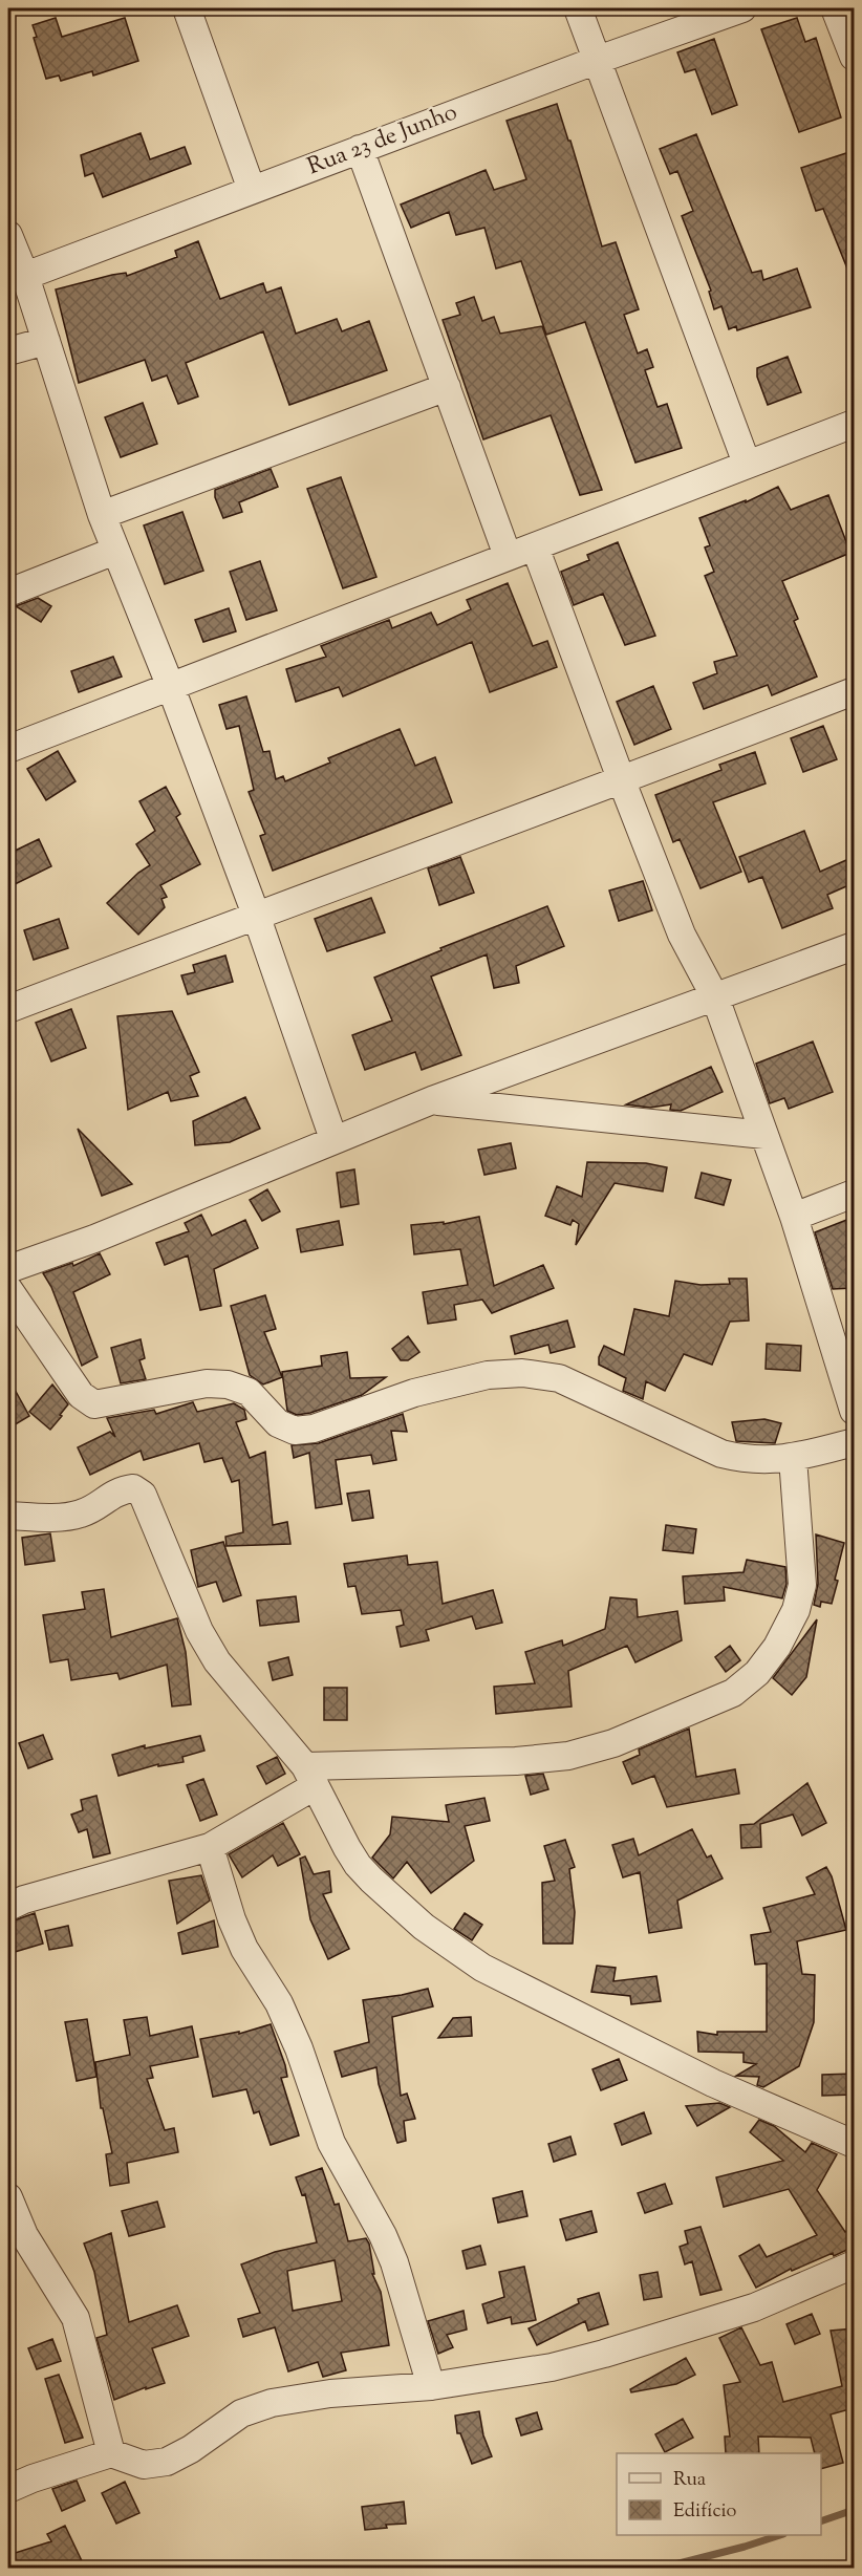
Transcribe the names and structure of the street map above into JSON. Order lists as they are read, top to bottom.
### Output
{
  "streets": {
    "street": ["Rua 23 de Junho"]
  },
  "legend": ["Rua", "Edifício"]
}
